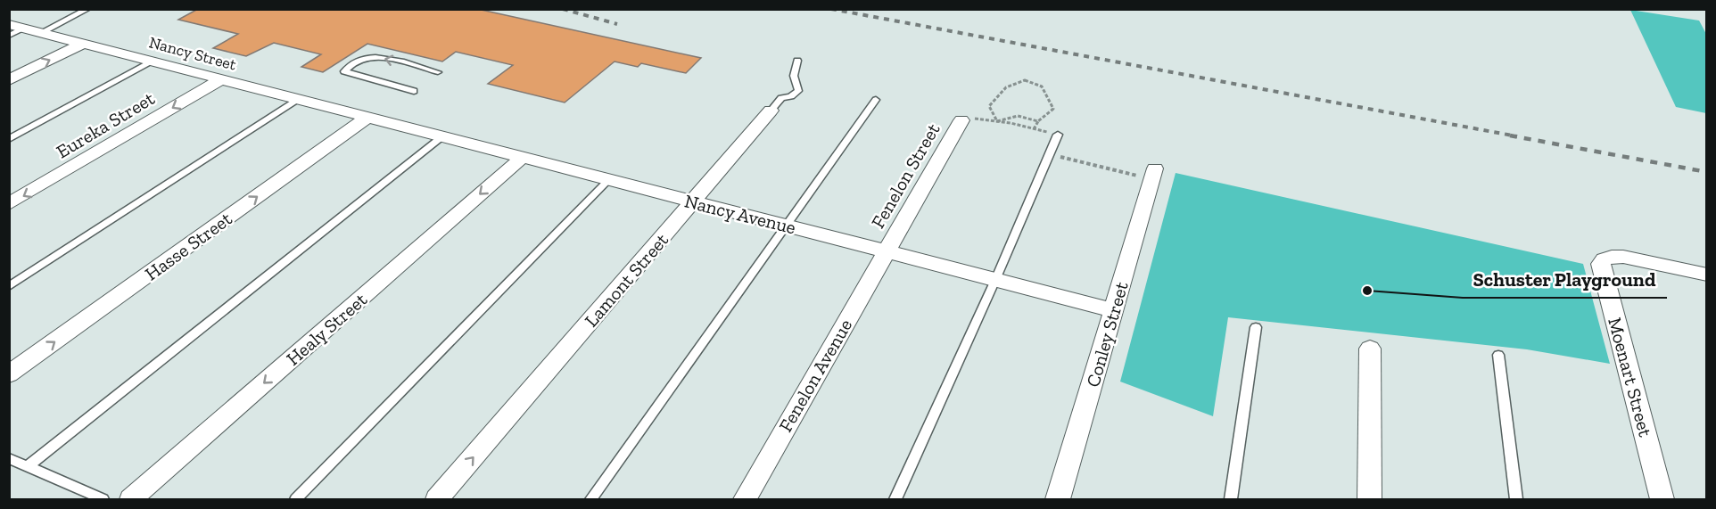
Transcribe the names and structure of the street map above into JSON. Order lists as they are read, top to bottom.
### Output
{
  "streets": {
    "street": [
      "Nancy Street",
      "Eureka Street",
      "Fenelon Street",
      "Nancy Avenue",
      "Hasse Street",
      "Lamont Street",
      "Healy Street",
      "Conley Street",
      "Fenelon Avenue",
      "Moenart Street"
    ]
  },
  "crossings": [
    ["Nancy Street", "Eureka Street"],
    ["Nancy Street", "Nancy Avenue"],
    ["Nancy Street", "Hasse Street"],
    ["Fenelon Street", "Nancy Avenue"],
    ["Fenelon Street", "Fenelon Avenue"],
    ["Nancy Avenue", "Hasse Street"],
    ["Nancy Avenue", "Lamont Street"],
    ["Nancy Avenue", "Healy Street"],
    ["Nancy Avenue", "Conley Street"],
    ["Nancy Avenue", "Fenelon Avenue"]
  ],
  "one_way": ["Hasse Street", "Healy Street"],
  "places": ["Schuster Playground"]
}
